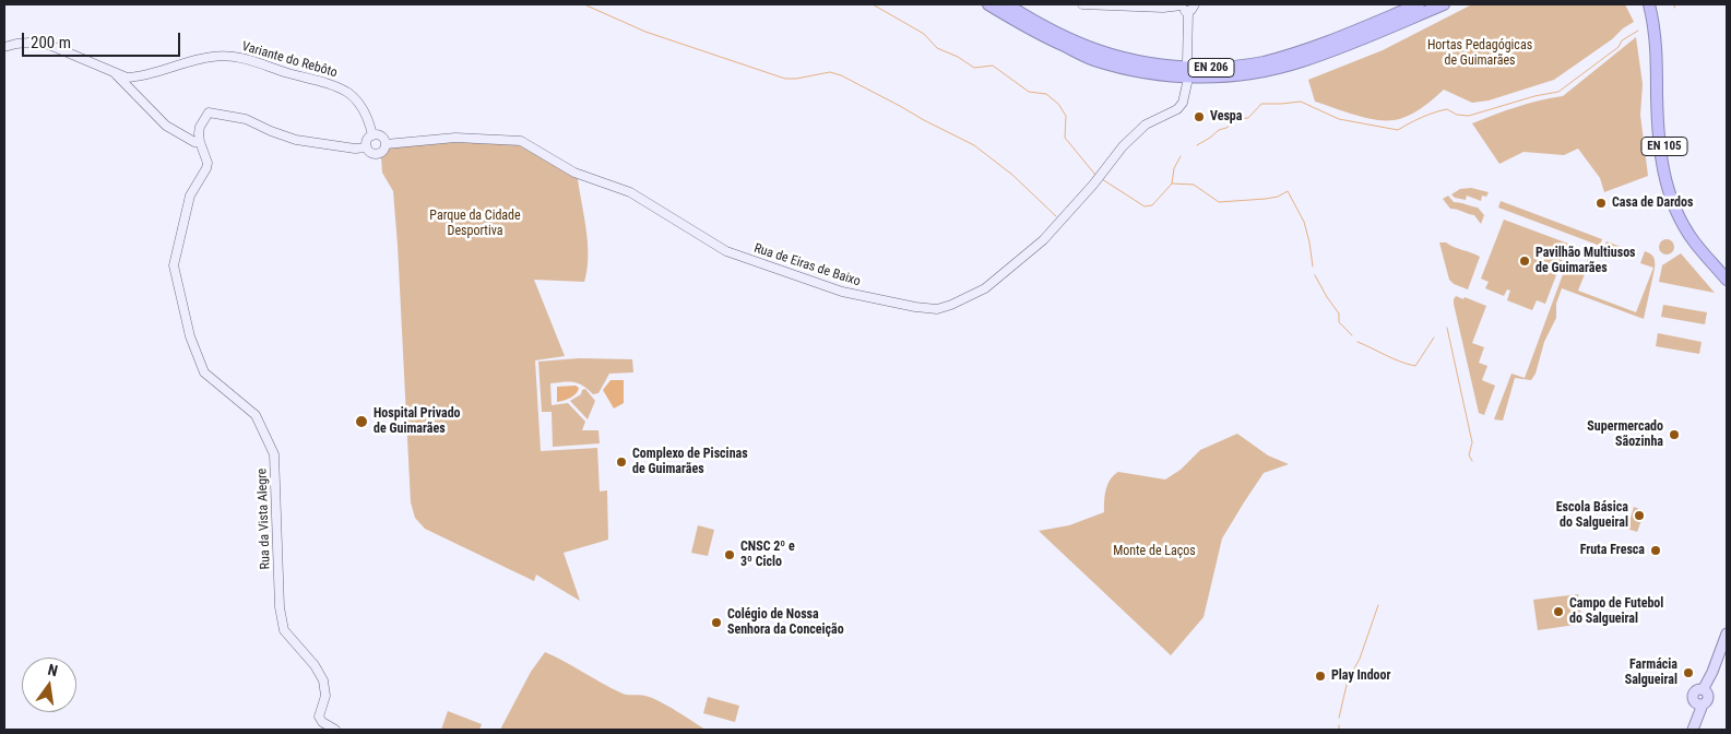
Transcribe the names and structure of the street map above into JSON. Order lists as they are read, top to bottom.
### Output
{
  "streets": {
    "highway": ["EN 206", "EN 105"],
    "street": ["Variante do Rebôto", "Rua de Eiras de Baixo", "Rua da Vista Alegre"]
  },
  "crossings": [
    ["Variante do Rebôto", "Rua de Eiras de Baixo"],
    ["Variante do Rebôto", "Rua da Vista Alegre"],
    ["Rua de Eiras de Baixo", "Rua da Vista Alegre"]
  ],
  "parks": ["Hortas Pedagógicas de Guimarães", "Parque da Cidade Desportiva", "Monte de Laços"],
  "places": [
    "Vespa",
    "Casa de Dardos",
    "Pavilhão Multiusos de Guimarães",
    "Hospital Privado de Guimarães",
    "Supermercado Sãozinha",
    "Complexo de Piscinas de Guimarães",
    "Escola Básica do Salgueiral",
    "Fruta Fresca",
    "CNSC 2º e 3º Ciclo",
    "Campo de Futebol do Salgueiral",
    "Colégio de Nossa Senhora da Conceição",
    "Farmácia Salgueiral",
    "Play Indoor"
  ],
  "scale_bar": "200 m",
  "north": "top"
}
